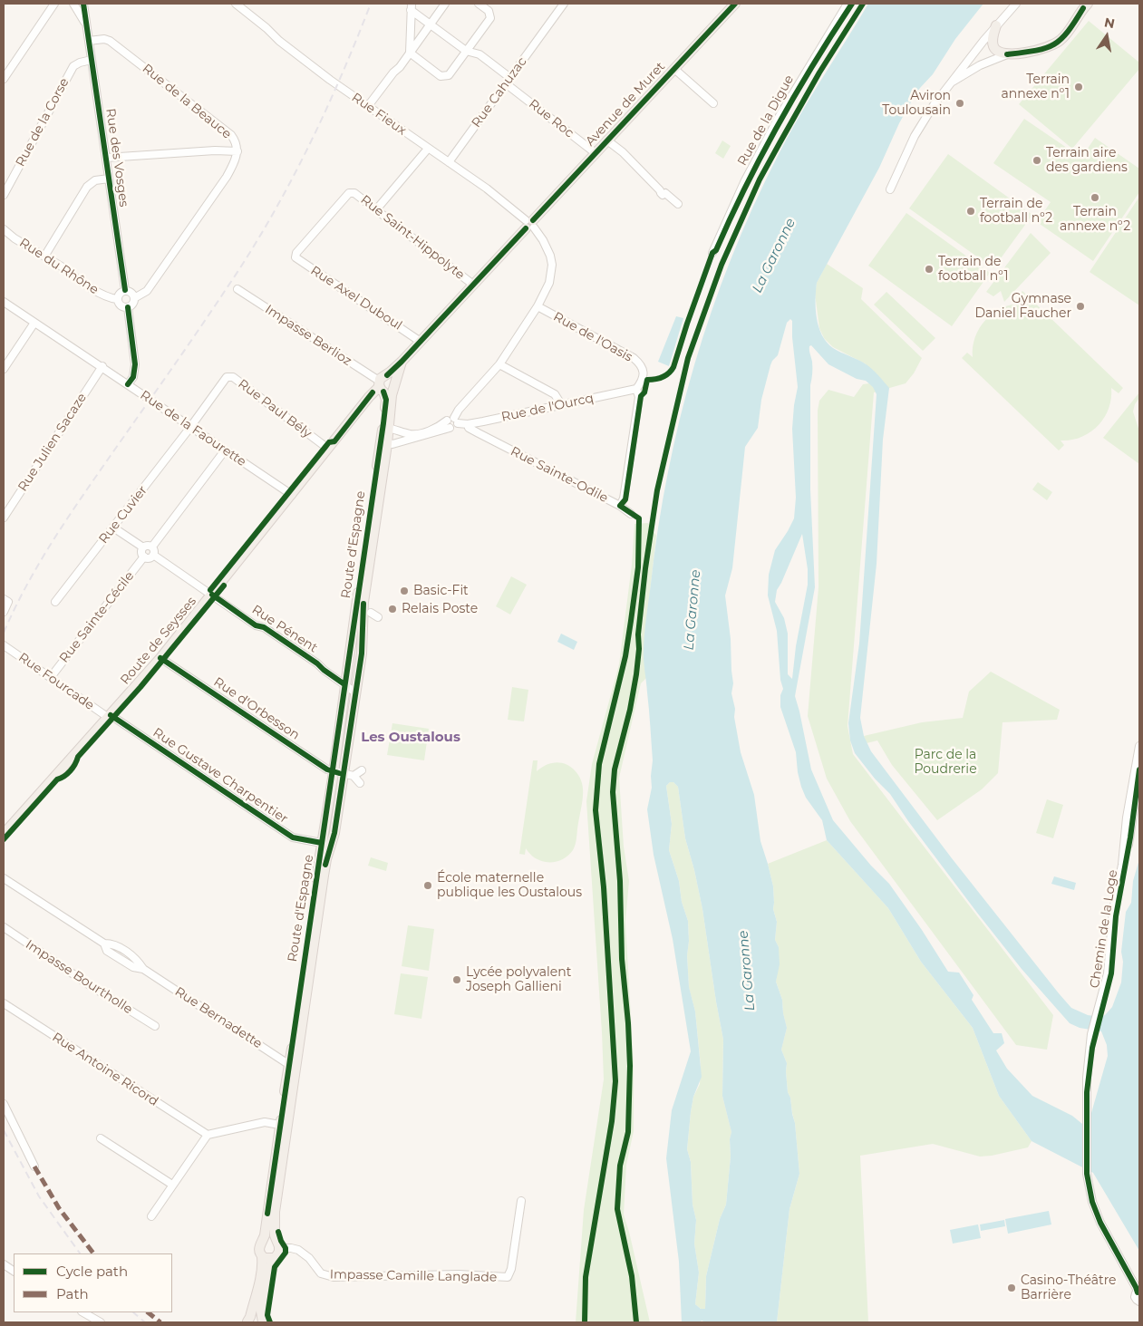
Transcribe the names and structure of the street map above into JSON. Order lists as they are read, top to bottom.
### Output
{
  "streets": {
    "main road": ["Avenue de Muret", "Route d'Espagne", "Route de Seysses"],
    "street": [
      "Rue Cahuzac",
      "Rue de la Beauce",
      "Rue Fieux",
      "Rue Roc",
      "Rue de la Digue",
      "Rue de la Corse",
      "Rue des Vosges",
      "Rue Saint-Hippolyte",
      "Rue du Rhône",
      "Rue Axel Duboul",
      "Impasse Berlioz",
      "Rue de l'Oasis",
      "Rue de l'Ourcq",
      "Rue Paul Bély",
      "Rue de la Faourette",
      "Rue Julien Sacaze",
      "Rue Sainte-Odile",
      "Rue Cuvier",
      "Rue Sainte-Cécile",
      "Rue Pénent",
      "Rue Fourcade",
      "Rue d'Orbesson",
      "Rue Gustave Charpentier",
      "Chemin de la Loge",
      "Impasse Bourtholle",
      "Rue Bernadette",
      "Rue Antoine Ricord",
      "Impasse Camille Langlade"
    ]
  },
  "crossings": [
    ["Rue Cahuzac", "Rue Fieux"],
    ["Rue Cahuzac", "Rue Roc"],
    ["Rue de la Beauce", "Rue des Vosges"],
    ["Rue de la Beauce", "Rue du Rhône"],
    ["Avenue de Muret", "Rue Fieux"],
    ["Avenue de Muret", "Rue Roc"],
    ["Avenue de Muret", "Rue Saint-Hippolyte"],
    ["Avenue de Muret", "Rue Axel Duboul"],
    ["Avenue de Muret", "Impasse Berlioz"],
    ["Avenue de Muret", "Route d'Espagne"],
    ["Avenue de Muret", "Route de Seysses"],
    ["Rue Fieux", "Rue de l'Oasis"],
    ["Rue Fieux", "Rue de l'Ourcq"],
    ["Rue de la Corse", "Rue des Vosges"],
    ["Rue des Vosges", "Rue du Rhône"],
    ["Rue Saint-Hippolyte", "Rue Axel Duboul"],
    ["Impasse Berlioz", "Route d'Espagne"],
    ["Impasse Berlioz", "Route de Seysses"],
    ["Rue de l'Oasis", "Rue de l'Ourcq"],
    ["Rue de l'Ourcq", "Rue Sainte-Odile"],
    ["Rue Paul Bély", "Rue de la Faourette"],
    ["Rue Paul Bély", "Rue Cuvier"],
    ["Rue Paul Bély", "Route de Seysses"],
    ["Rue de la Faourette", "Rue Julien Sacaze"],
    ["Rue de la Faourette", "Rue Cuvier"],
    ["Rue de la Faourette", "Route de Seysses"],
    ["Route d'Espagne", "Rue Pénent"],
    ["Route d'Espagne", "Route de Seysses"],
    ["Route d'Espagne", "Rue d'Orbesson"],
    ["Route d'Espagne", "Rue Gustave Charpentier"],
    ["Route d'Espagne", "Rue Bernadette"],
    ["Route d'Espagne", "Impasse Camille Langlade"],
    ["Rue Sainte-Cécile", "Rue Pénent"],
    ["Rue Sainte-Cécile", "Rue Fourcade"],
    ["Rue Pénent", "Route de Seysses"],
    ["Route de Seysses", "Rue Fourcade"],
    ["Route de Seysses", "Rue d'Orbesson"],
    ["Route de Seysses", "Rue Gustave Charpentier"],
    ["Rue Fourcade", "Rue Gustave Charpentier"]
  ],
  "districts": ["Les Oustalous"],
  "water": ["La Garonne"],
  "parks": ["Parc de la Poudrerie"],
  "places": [
    "Terrain annexe n°1",
    "Aviron Toulousain",
    "Terrain aire des gardiens",
    "Terrain annexe n°2",
    "Terrain de football n°2",
    "Terrain de football n°1",
    "Gymnase Daniel Faucher",
    "Basic-Fit",
    "Relais Poste",
    "École maternelle publique les Oustalous",
    "Lycée polyvalent Joseph Gallieni",
    "Casino-Théâtre Barrière"
  ],
  "legend": ["Cycle path", "Path"],
  "north": "top"
}
